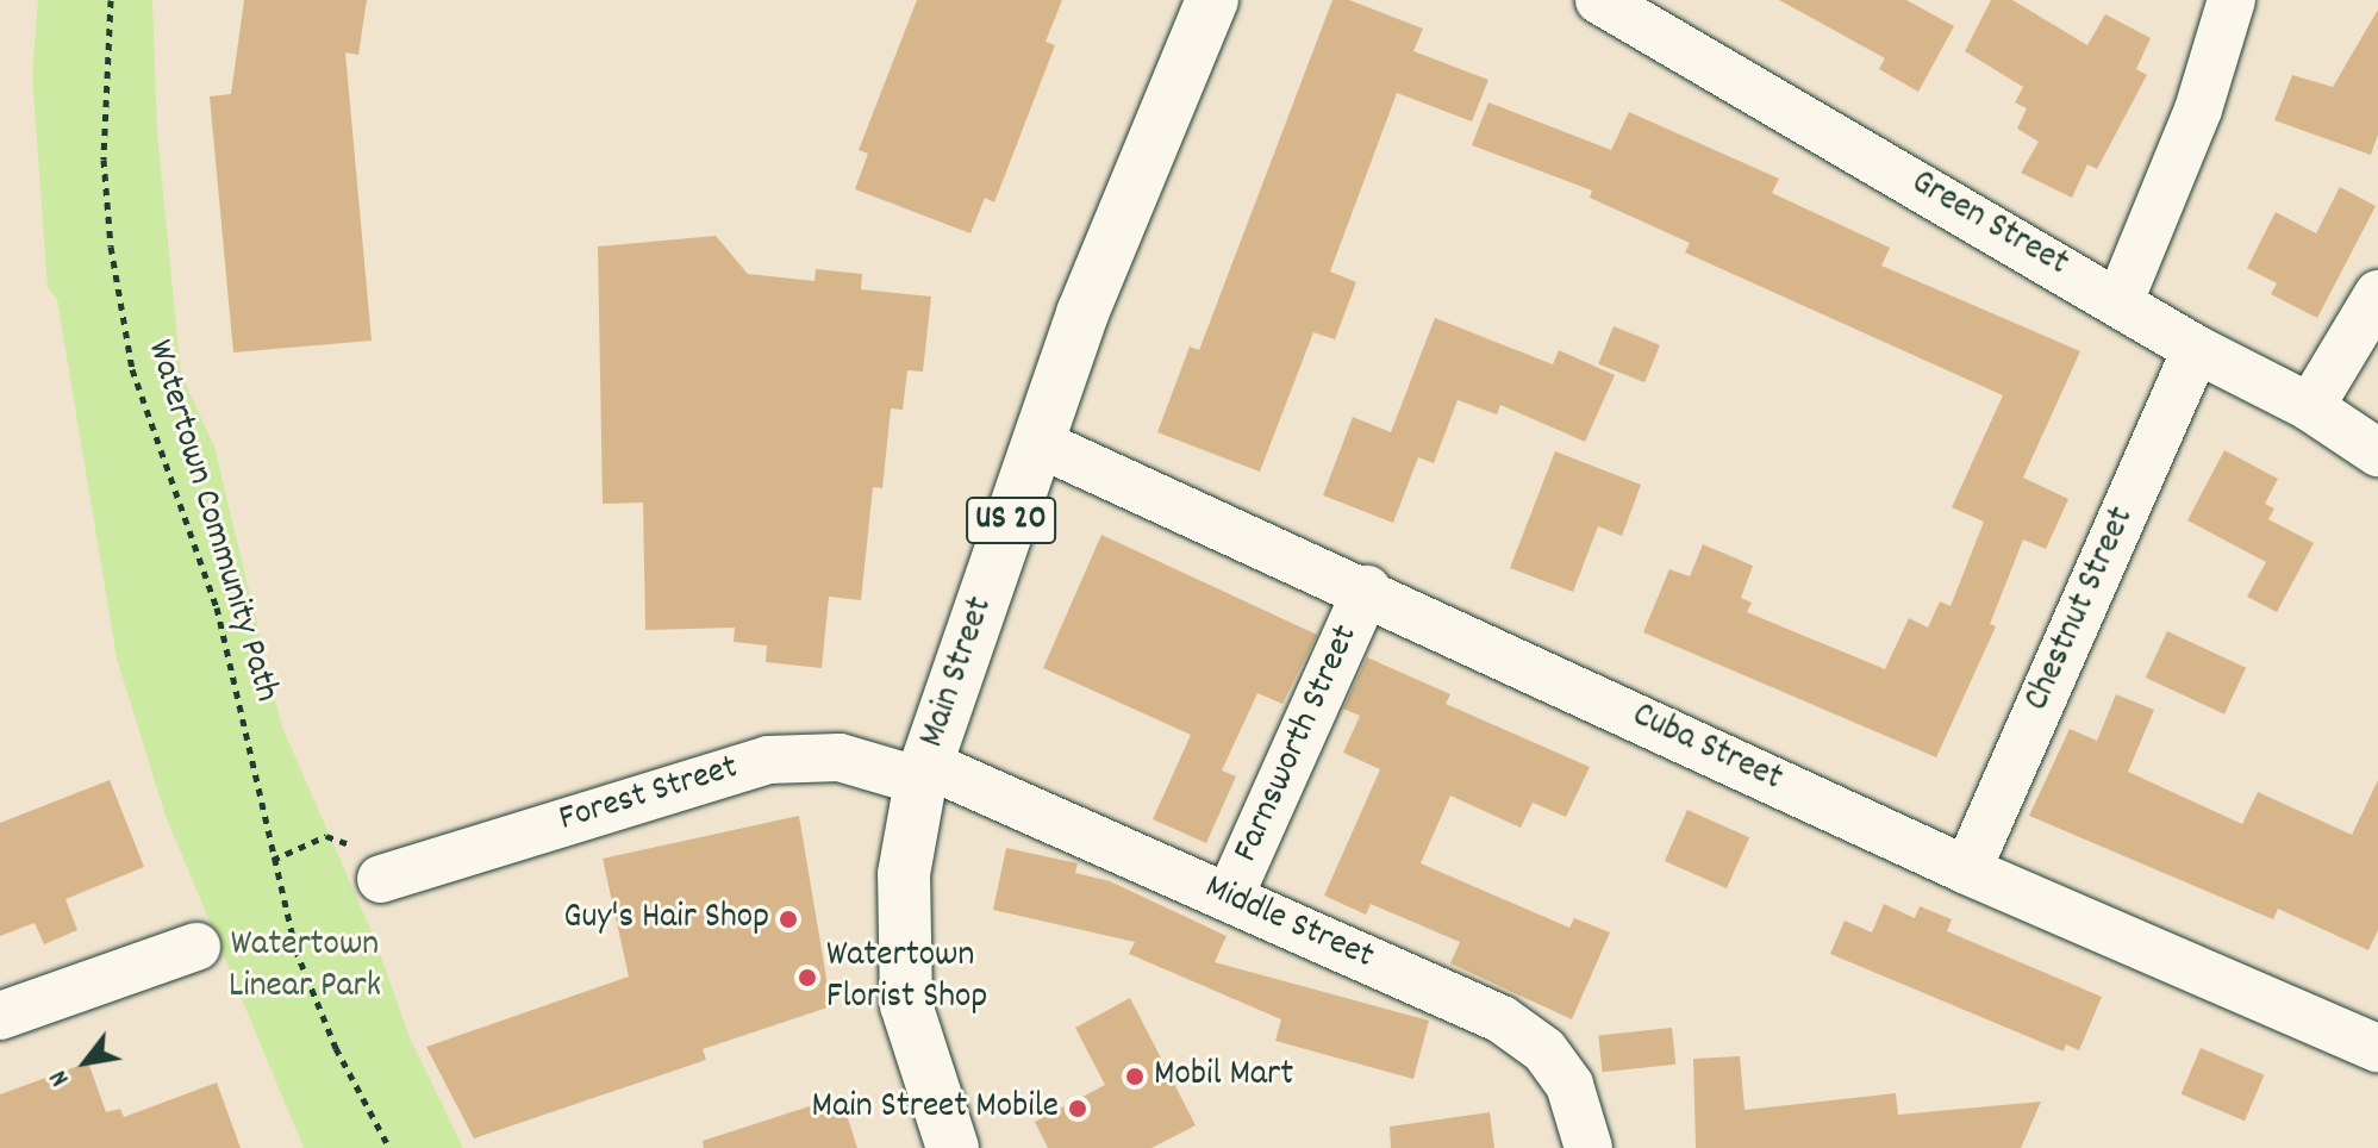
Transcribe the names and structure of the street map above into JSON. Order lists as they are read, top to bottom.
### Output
{
  "streets": {
    "main road": ["US 20", "Main Street"],
    "street": [
      "Green Street",
      "Chestnut Street",
      "Farnsworth Street",
      "Cuba Street",
      "Forest Street",
      "Middle Street"
    ],
    "path": ["Watertown Community Path"]
  },
  "crossings": [
    ["Green Street", "Chestnut Street"],
    ["Chestnut Street", "Cuba Street"],
    ["Main Street", "Cuba Street"],
    ["Main Street", "Forest Street"],
    ["Main Street", "Middle Street"],
    ["Farnsworth Street", "Cuba Street"],
    ["Farnsworth Street", "Middle Street"],
    ["Forest Street", "Middle Street"]
  ],
  "parks": ["Watertown Linear Park"],
  "places": [
    "Guy's Hair Shop",
    "Watertown Florist Shop",
    "Mobil Mart",
    "Main Street Mobile"
  ],
  "north": "bottom left"
}
